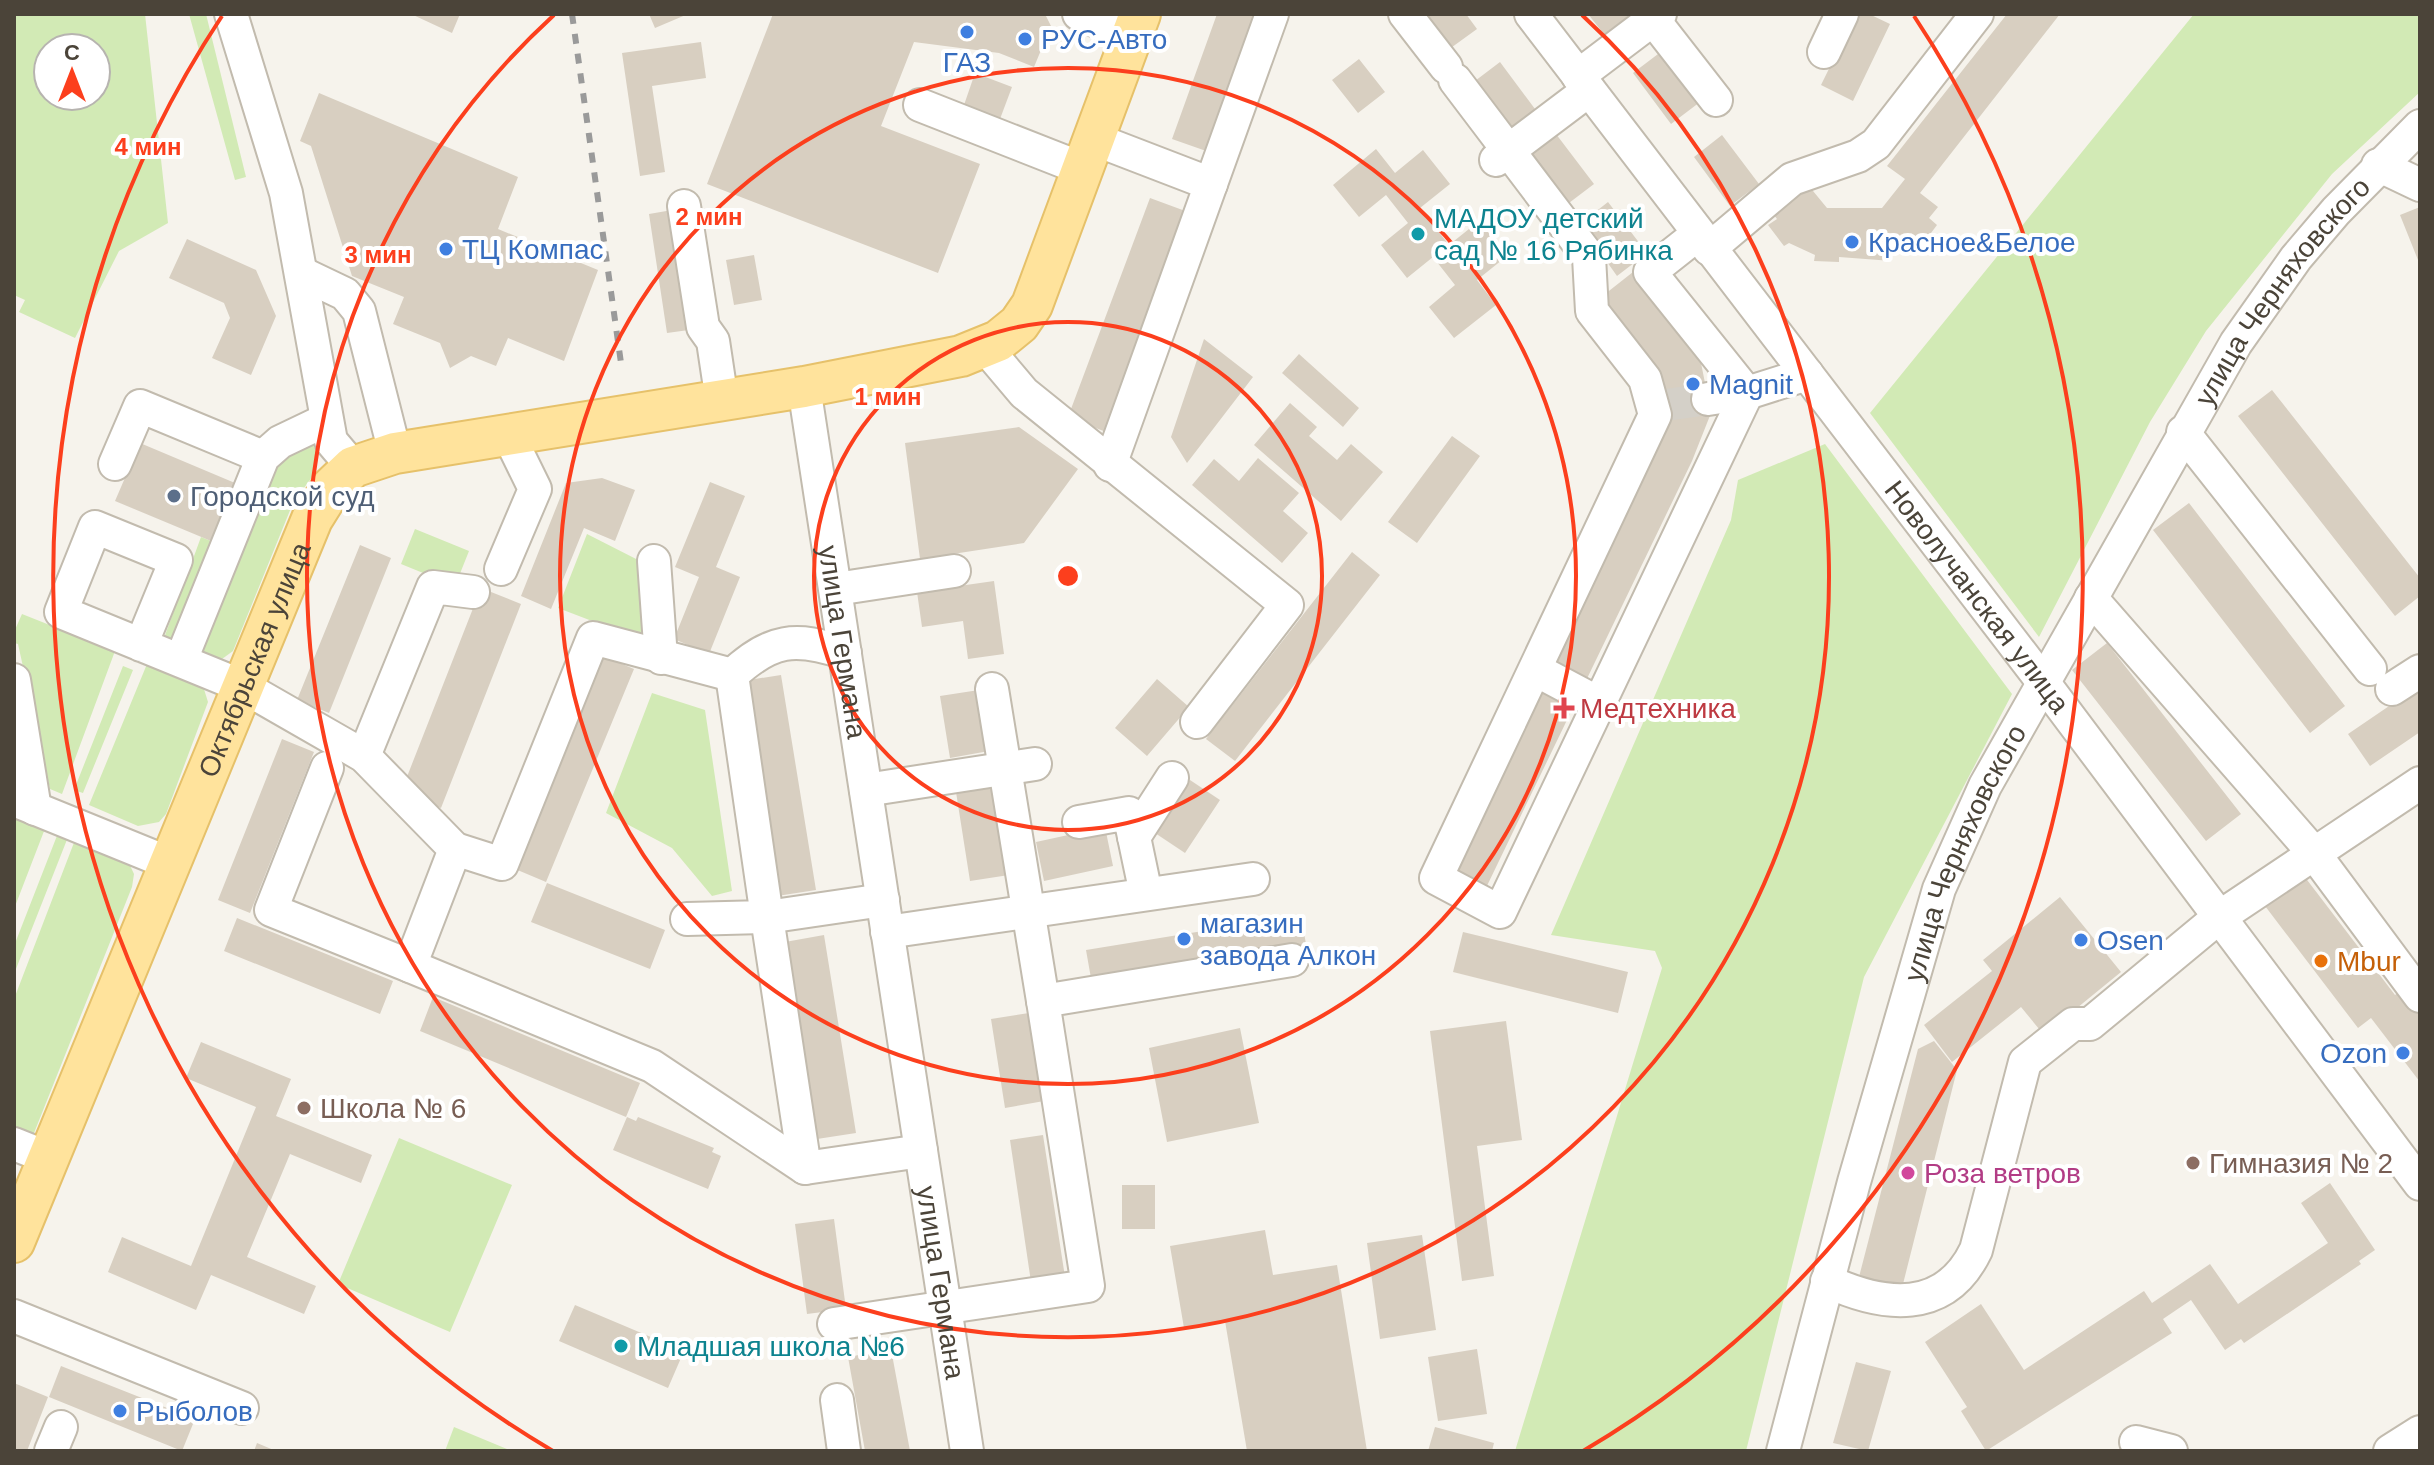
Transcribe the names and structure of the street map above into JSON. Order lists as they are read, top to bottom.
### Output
{
  "streets": {
    "main road": ["Октябрьская улица"],
    "street": ["улица Черняховского", "Новолучанская улица", "улица Германа"]
  },
  "crossings": [
    ["улица Черняховского", "Новолучанская улица"],
    ["улица Германа", "Октябрьская улица"]
  ],
  "places": {
    "other": [
      "ГАЗ",
      "РУС-Авто",
      "МАДОУ детский сад № 16 Рябинка",
      "Красное&Белое",
      "ТЦ Компас",
      "Magnit",
      "Городской суд",
      "магазин завода Алкон",
      "Osen",
      "Mbur",
      "Ozon",
      "Школа № 6",
      "Гимназия № 2",
      "Роза ветров",
      "Младшая школа №6",
      "Рыболов"
    ],
    "health": ["Медтехника"]
  },
  "north": "top",
  "rings": [
    "4 мин",
    "2 мин",
    "3 мин",
    "1 мин"
  ]
}
